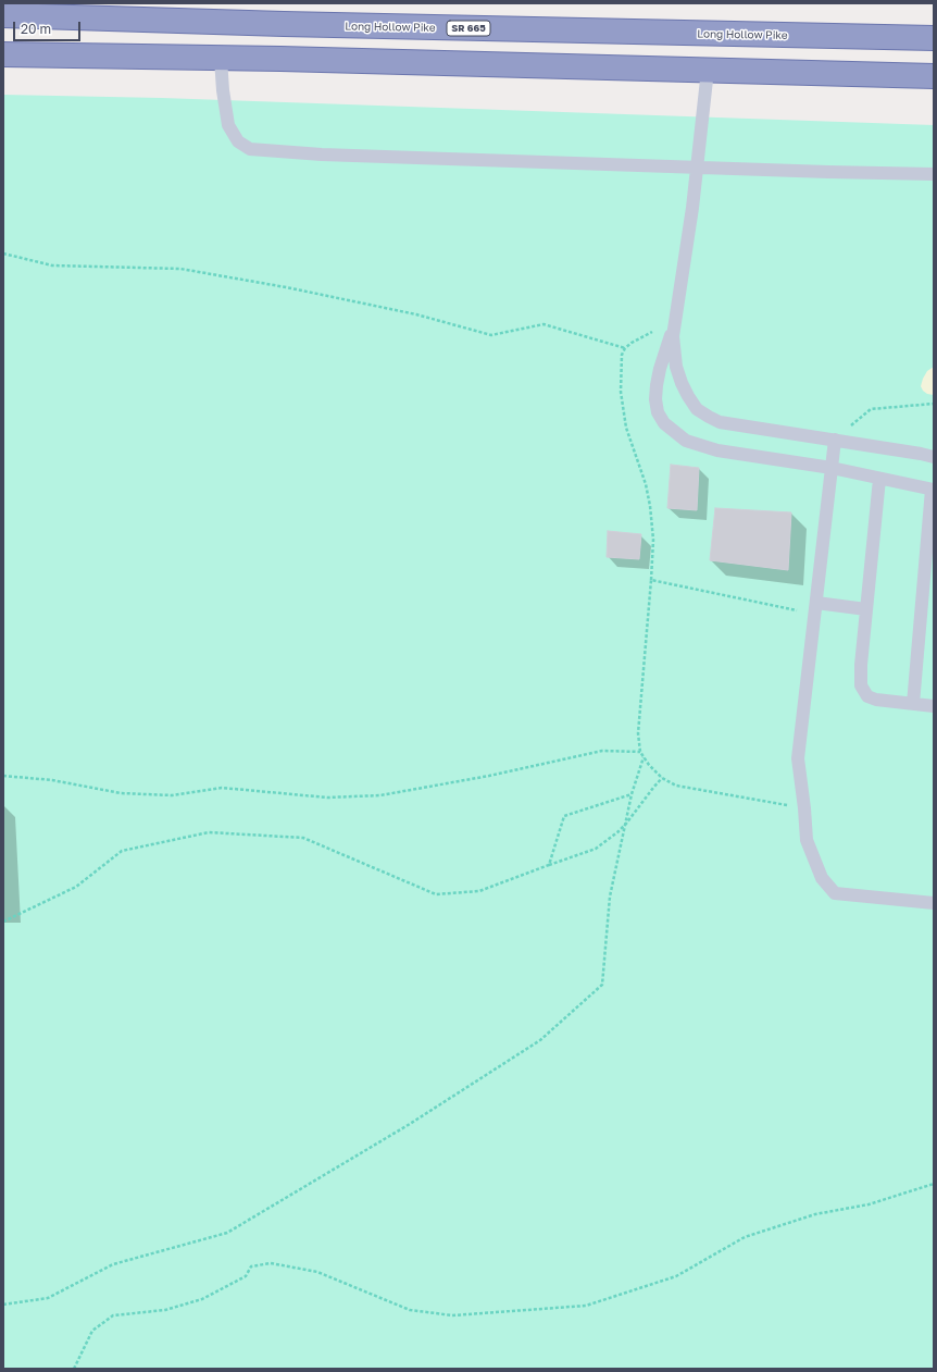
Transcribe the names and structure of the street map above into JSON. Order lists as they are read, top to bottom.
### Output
{
  "streets": {
    "highway": ["Long Hollow Pike", "SR 665"]
  },
  "scale_bar": "20 m"
}
